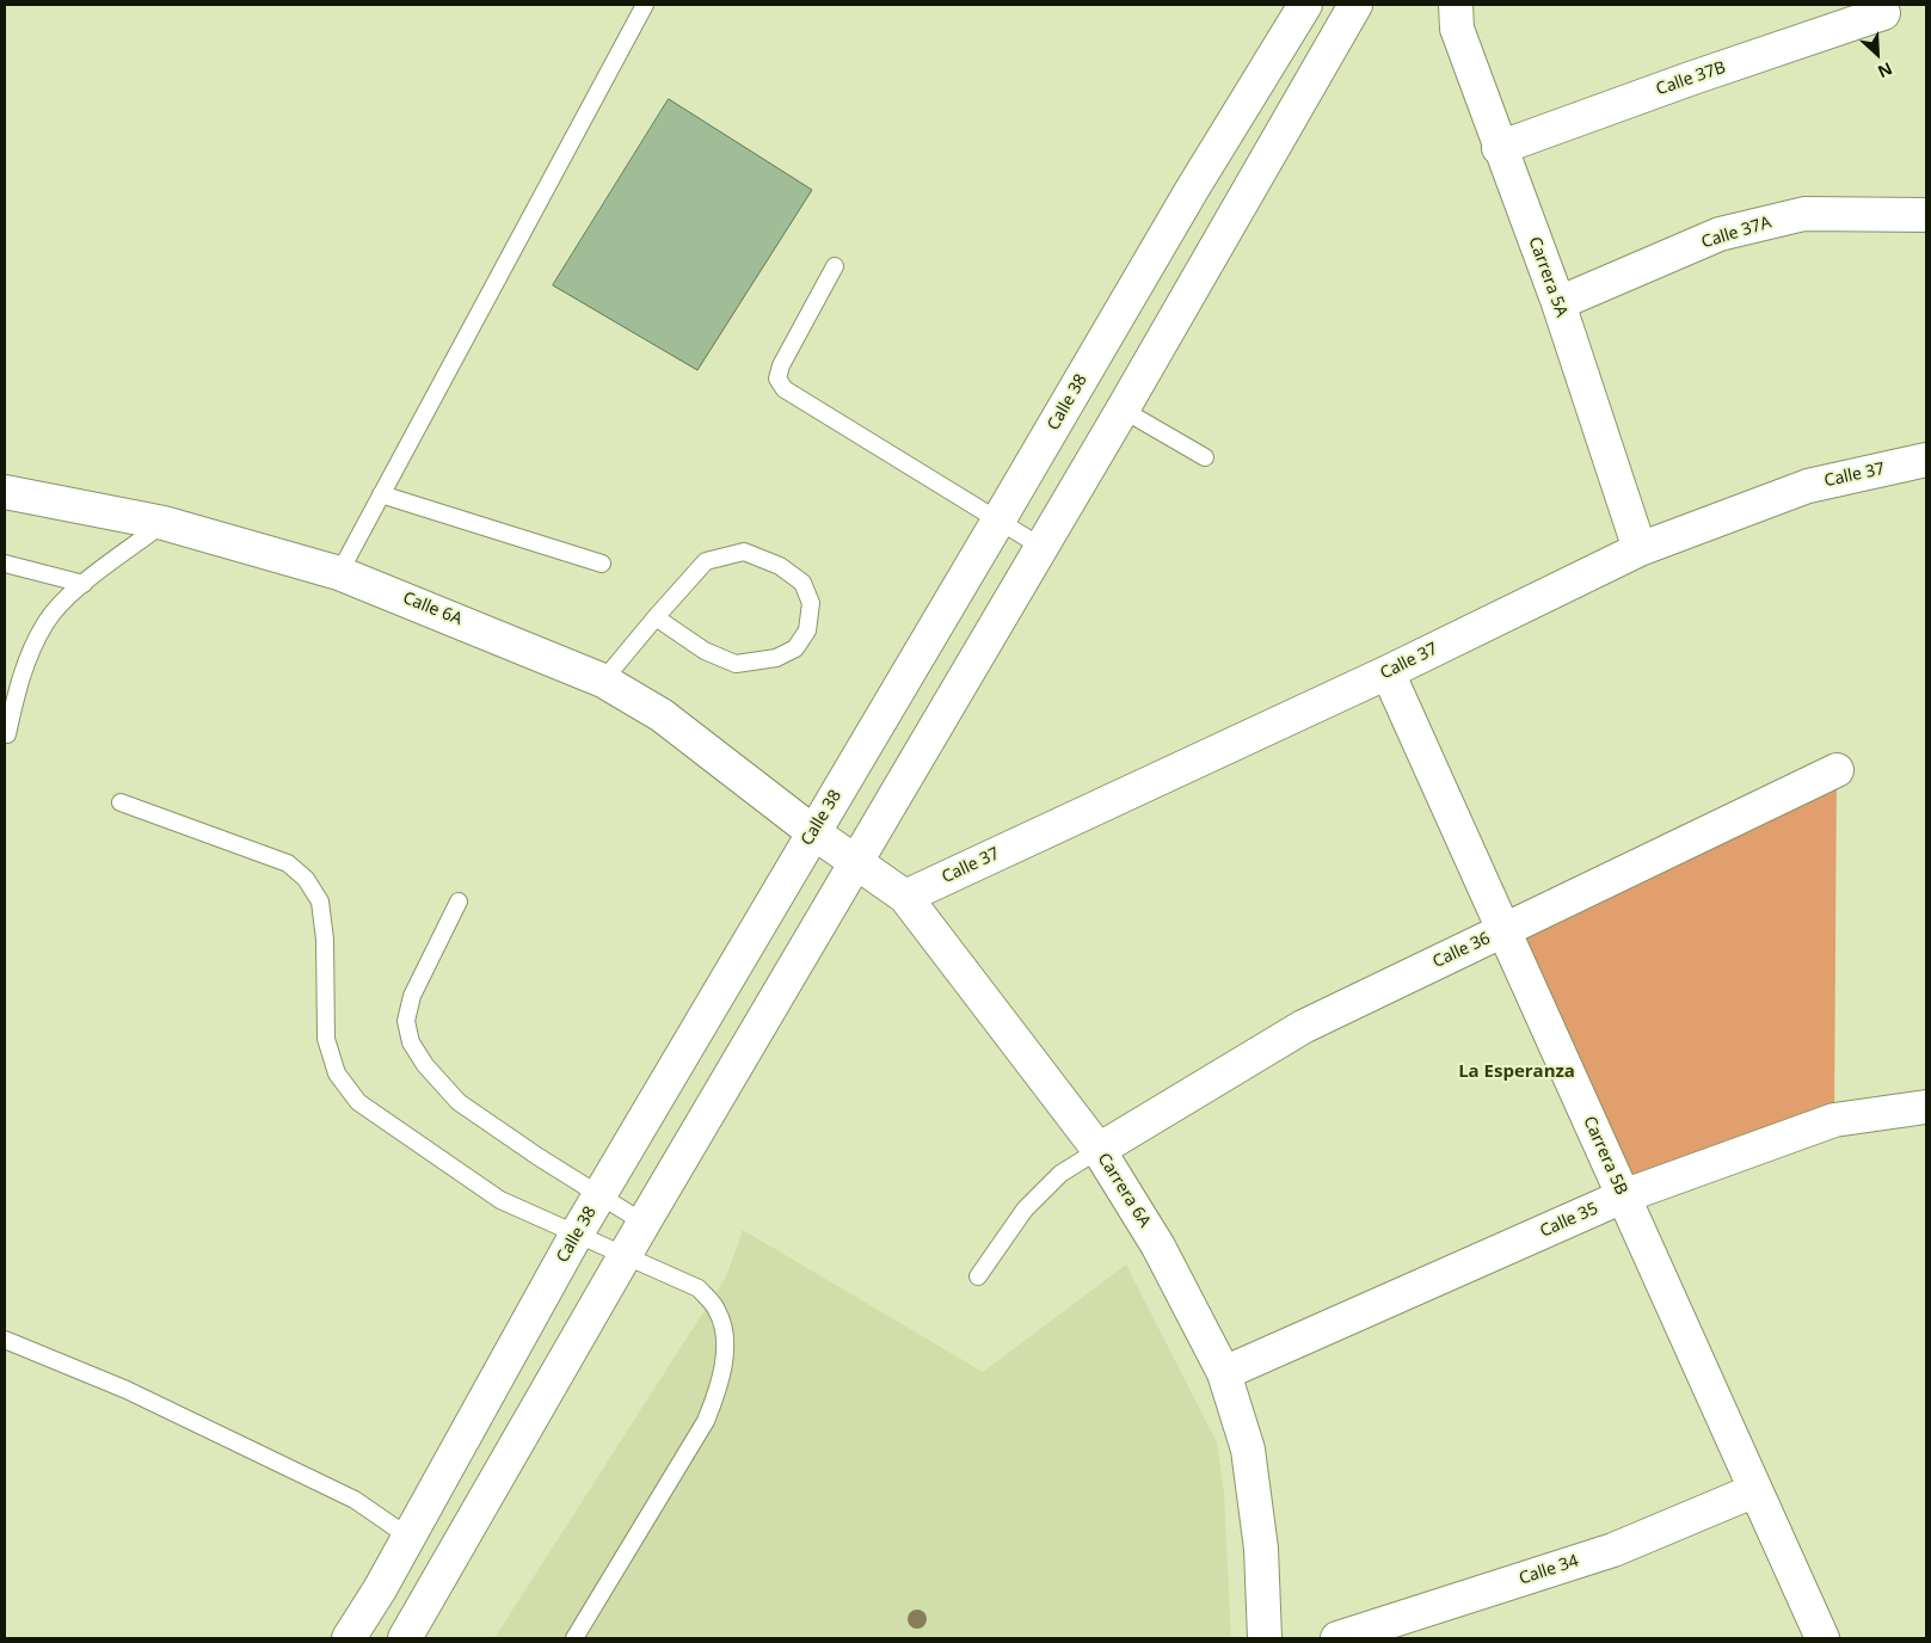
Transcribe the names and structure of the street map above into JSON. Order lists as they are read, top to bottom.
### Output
{
  "streets": {
    "main road": [
      "Calle 37B",
      "Calle 37A",
      "Carrera 5A",
      "Calle 38",
      "Calle 37",
      "Calle 6A",
      "Calle 36",
      "Carrera 5B",
      "Carrera 6A",
      "Calle 35",
      "Calle 34"
    ]
  },
  "crossings": [
    ["Calle 37B", "Carrera 5A"],
    ["Calle 37A", "Carrera 5A"],
    ["Carrera 5A", "Calle 37"],
    ["Calle 38", "Calle 6A"],
    ["Calle 38", "Carrera 6A"],
    ["Calle 37", "Carrera 5B"],
    ["Calle 37", "Carrera 6A"],
    ["Calle 6A", "Carrera 6A"],
    ["Calle 36", "Carrera 5B"],
    ["Calle 36", "Carrera 6A"],
    ["Carrera 5B", "Calle 35"],
    ["Carrera 5B", "Calle 34"],
    ["Carrera 6A", "Calle 35"]
  ],
  "districts": ["La Esperanza"],
  "north": "bottom right"
}
